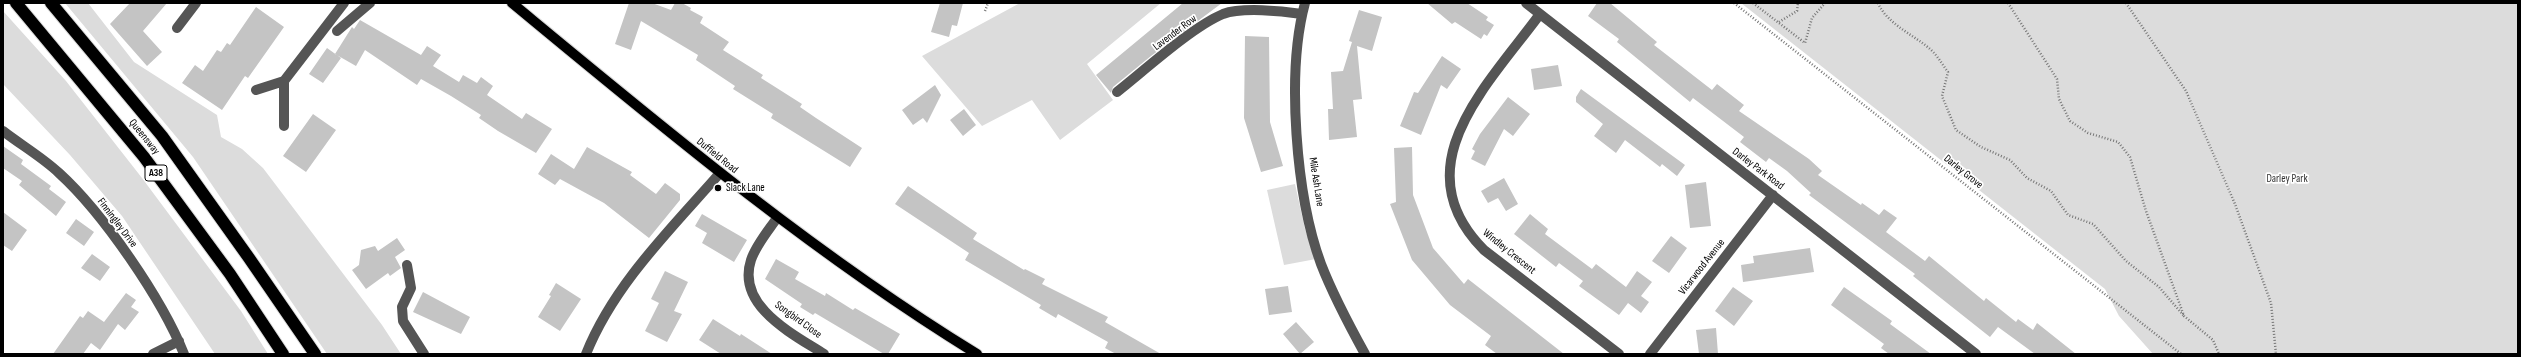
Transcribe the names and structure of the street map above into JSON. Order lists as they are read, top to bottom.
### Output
{
  "streets": {
    "highway": ["Queensway", "A38"],
    "main road": ["Duffield Road"],
    "street": [
      "Lavender Row",
      "Darley Park Road",
      "Mile Ash Lane",
      "Finningley Drive",
      "Windley Crescent",
      "Vicarwood Avenue",
      "Songbird Close"
    ],
    "path": ["Darley Grove"]
  },
  "crossings": [
    ["Lavender Row", "Mile Ash Lane"],
    ["Duffield Road", "Songbird Close"],
    ["Darley Park Road", "Windley Crescent"],
    ["Darley Park Road", "Vicarwood Avenue"]
  ],
  "parks": ["Darley Park"],
  "places": ["Slack Lane"]
}
